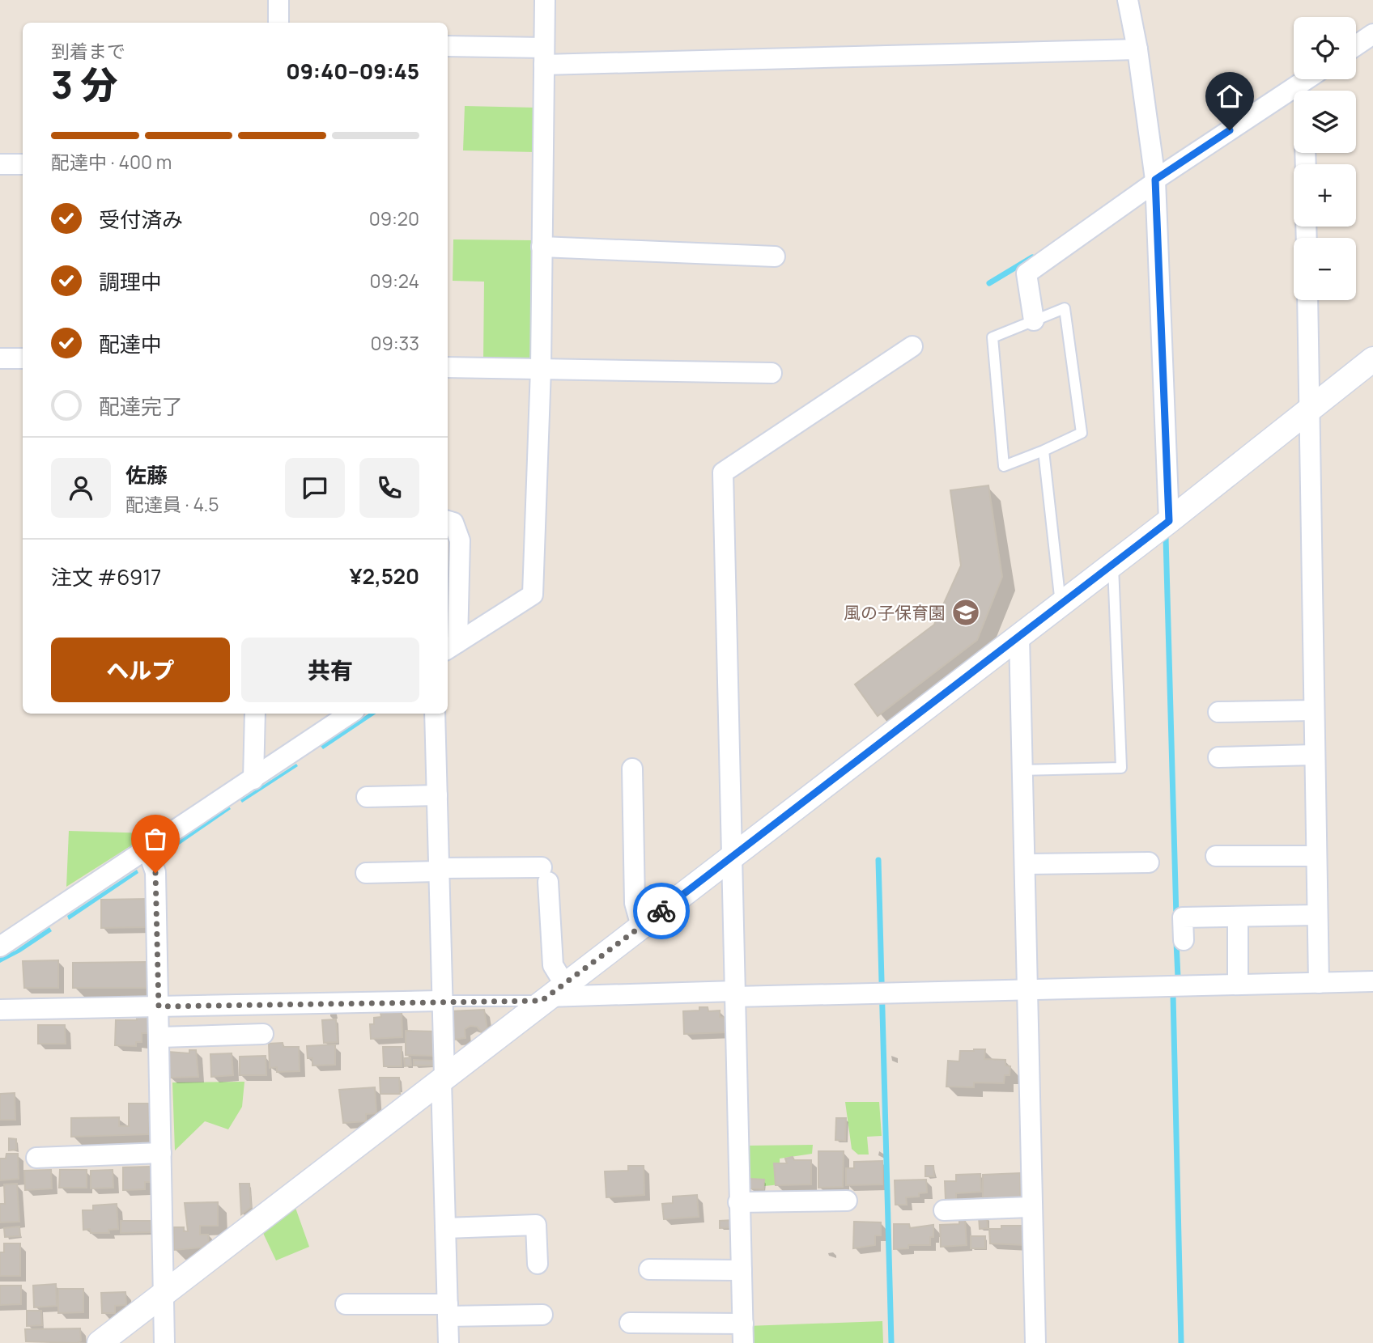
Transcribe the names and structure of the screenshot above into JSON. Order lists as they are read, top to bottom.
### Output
{
  "places": {
    "school or university": ["風の子保育園"]
  },
  "page": {
    "map_buttons": ["+", "−"],
    "heading": ["3 分", "到着まで", "09:40–09:45"],
    "panel": [
      "佐藤",
      "配達員 · 4.5",
      "注文 #6917",
      "¥2,520"
    ],
    "bar": "配達中 · 400 m",
    "list": [
      ["受付済み", "09:20"],
      ["調理中", "09:24"],
      ["配達中", "09:33"],
      "配達完了"
    ],
    "buttons": ["ヘルプ", "共有"]
  }
}
